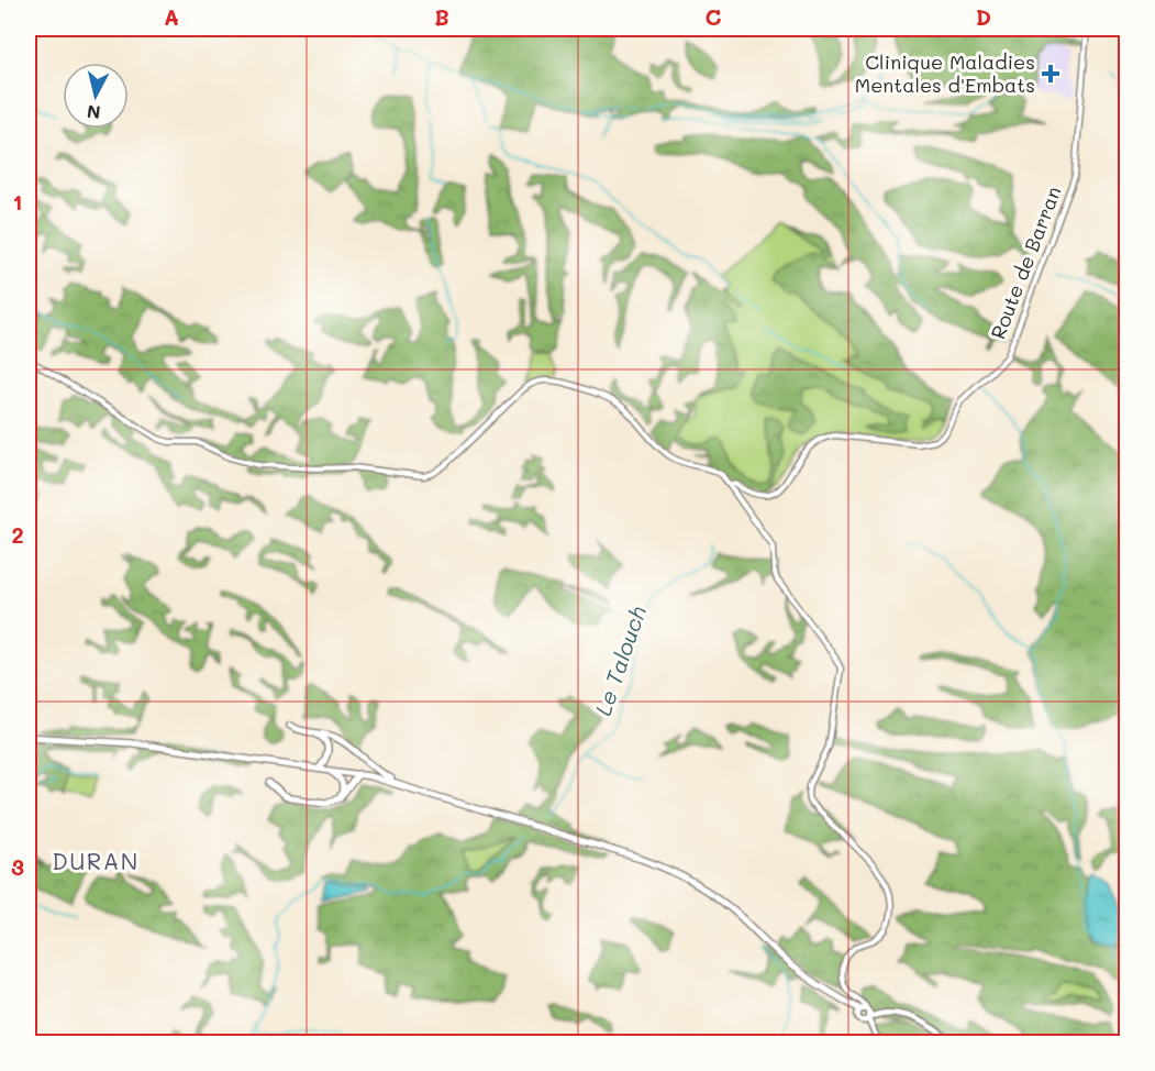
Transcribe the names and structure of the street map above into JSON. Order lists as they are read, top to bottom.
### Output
{
  "streets": {
    "main road": ["Route de Barran"]
  },
  "districts": ["DURAN"],
  "water": ["Le Talouch"],
  "places": {
    "health": ["Clinique Maladies Mentales d'Embats"]
  },
  "north": "bottom",
  "grid": {
    "columns": [
      "A",
      "B",
      "C",
      "D"
    ],
    "rows": ["1", "2", "3"]
  }
}
